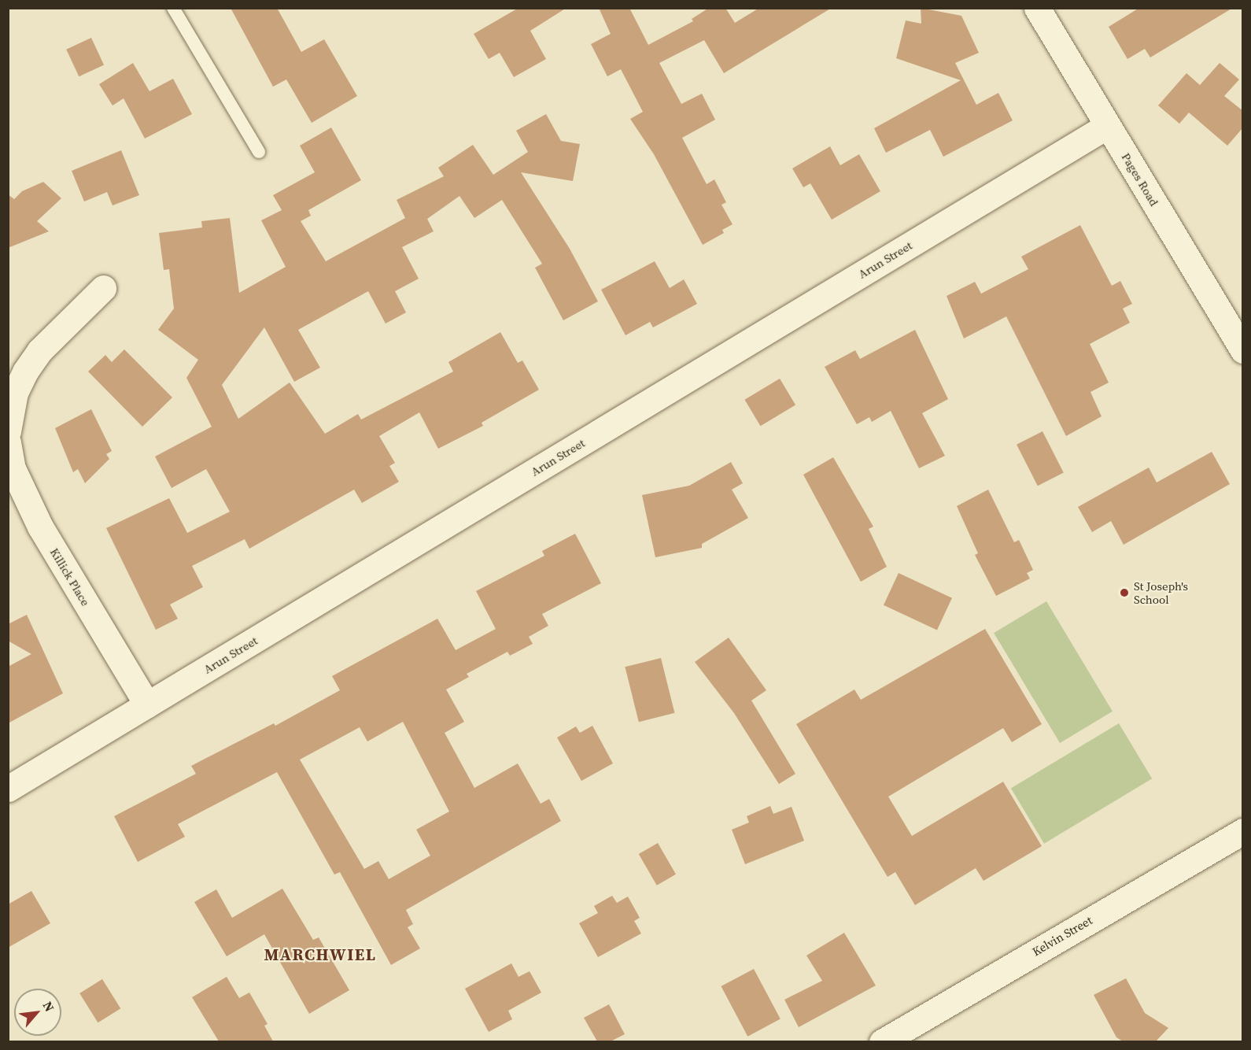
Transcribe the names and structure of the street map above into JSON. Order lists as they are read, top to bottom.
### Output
{
  "streets": {
    "street": [
      "Pages Road",
      "Arun Street",
      "Killick Place",
      "Kelvin Street"
    ]
  },
  "crossings": [
    ["Pages Road", "Arun Street"],
    ["Arun Street", "Killick Place"]
  ],
  "districts": ["MARCHWIEL"],
  "places": ["St Joseph's School"],
  "north": "top right"
}
